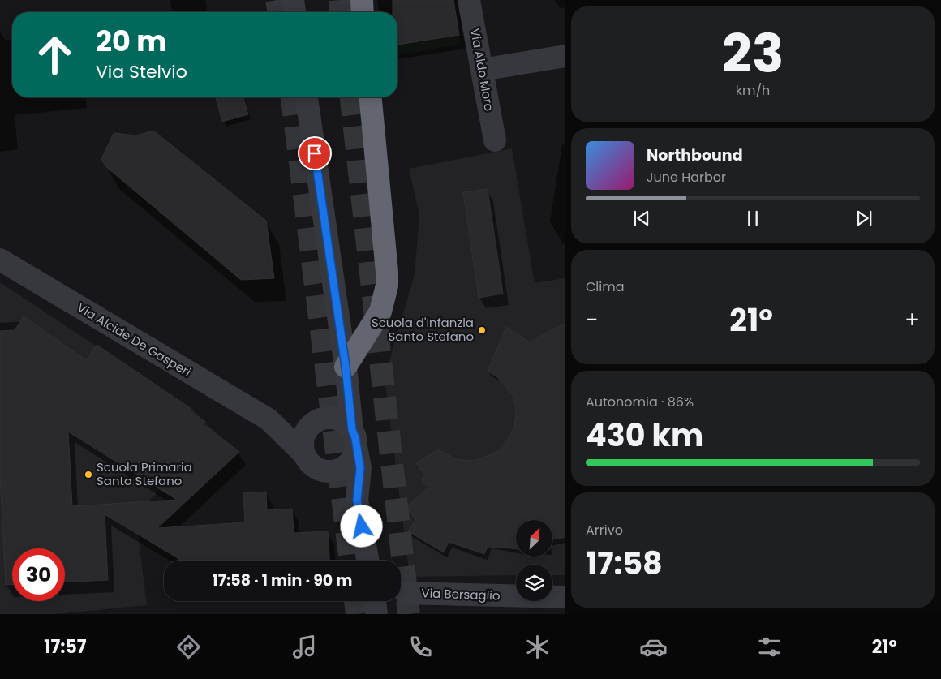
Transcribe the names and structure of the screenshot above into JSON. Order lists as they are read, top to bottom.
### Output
{
  "streets": {
    "street": ["Via Aldo Moro", "Via Alcide De Gasperi", "Via Bersaglio"]
  },
  "places": ["Scuola d'Infanzia Santo Stefano", "Scuola Primaria Santo Stefano"],
  "north": "top right",
  "page": {
    "tile": [
      ["23", "km/h"],
      "Clima",
      ["Autonomia · 86%", "430 km"],
      ["Arrivo", "17:58"]
    ],
    "turn": ["20 m", "Via Stelvio"],
    "song": ["Northbound", "June Harbor"],
    "heat": ["−", "21°", "+"],
    "limit": "30",
    "trip": "17:58 · 1 min · 90 m",
    "tabs": ["17:57", "21°"]
  }
}
